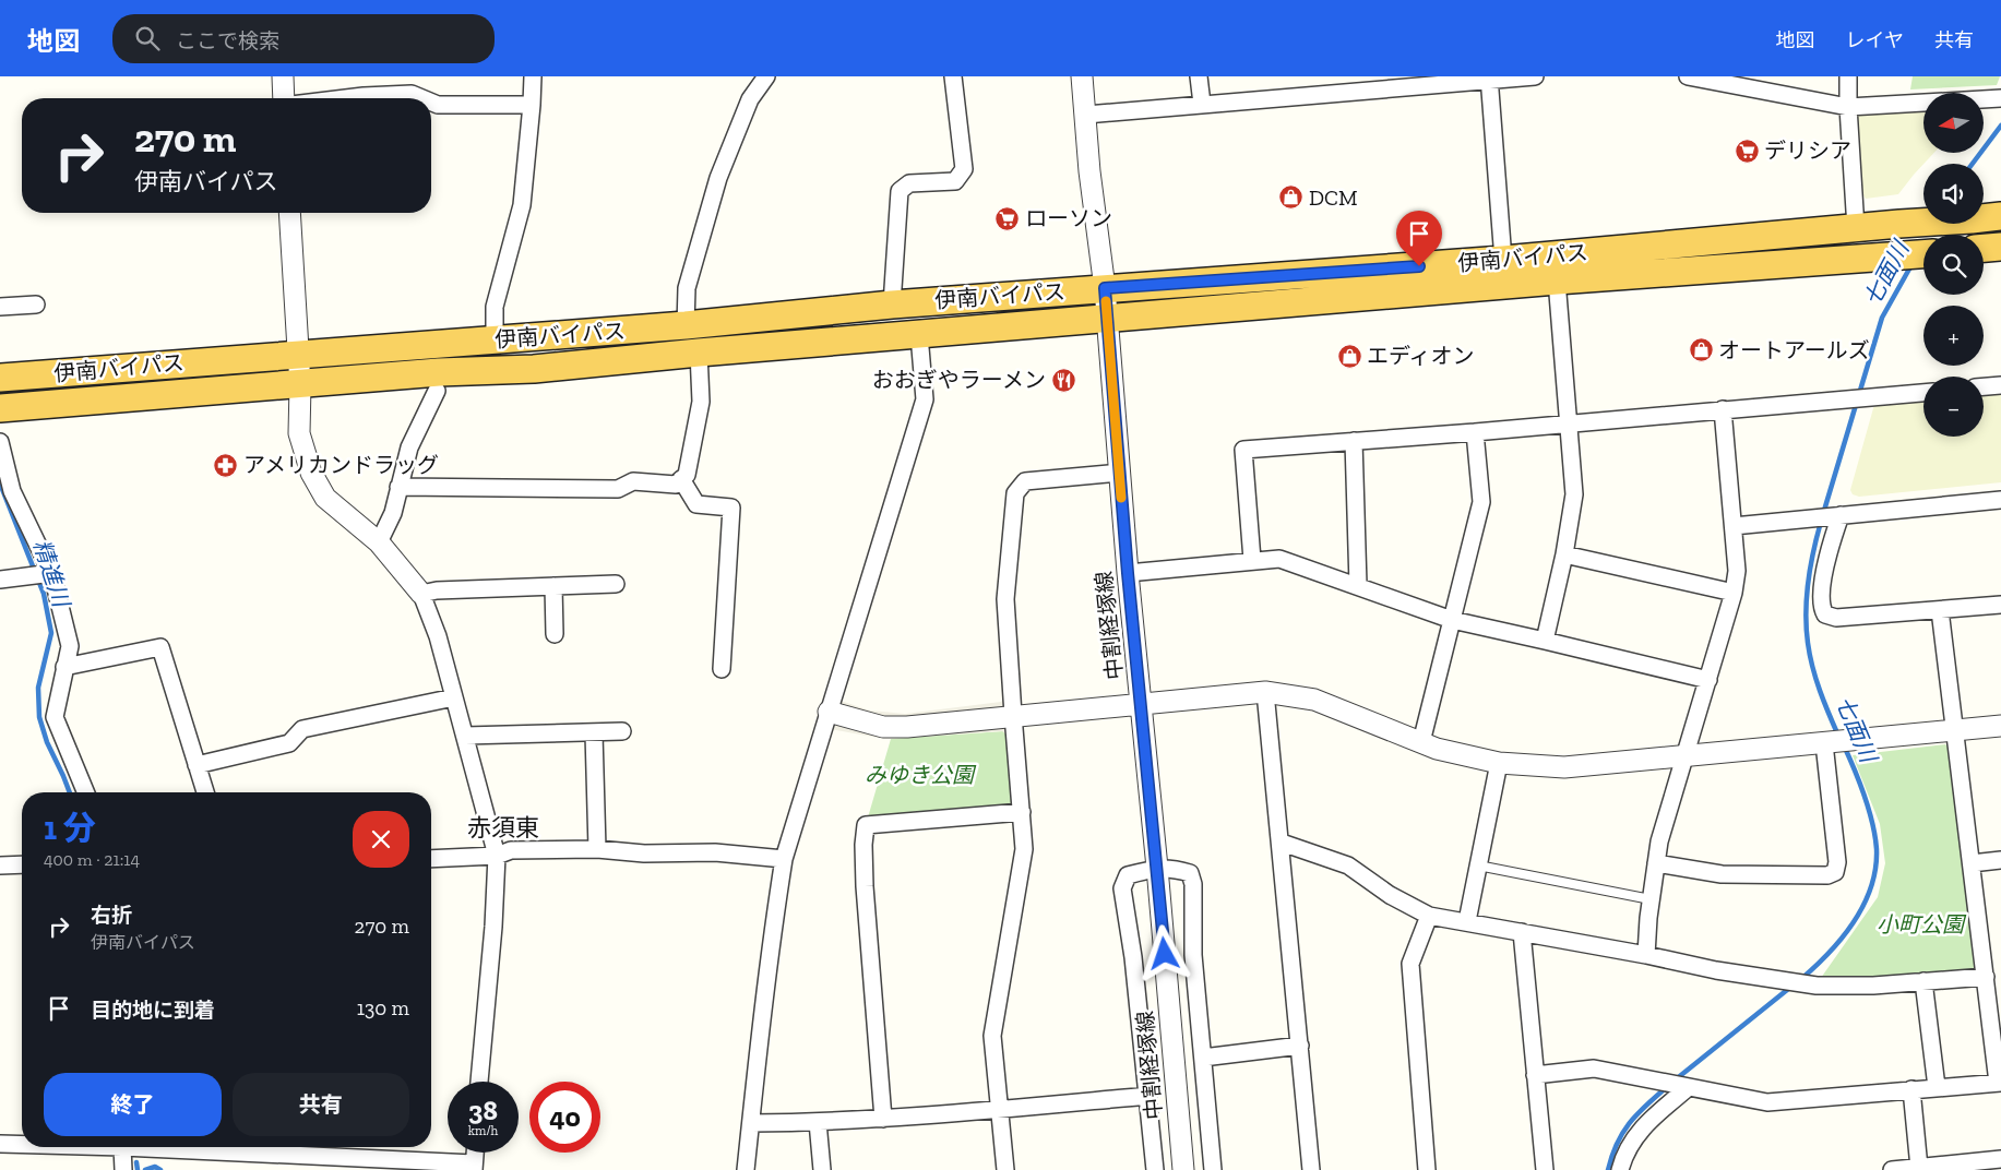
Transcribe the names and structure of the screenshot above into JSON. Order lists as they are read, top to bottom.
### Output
{
  "streets": {
    "highway": ["伊南バイパス"],
    "street": ["中割経塚線"]
  },
  "crossings": [
    ["伊南バイパス", "中割経塚線"]
  ],
  "districts": ["赤須東"],
  "water": ["七面川", "精進川"],
  "parks": ["みゆき公園", "小町公園"],
  "places": {
    "supermarket": ["デリシア", "ローソン"],
    "shop": ["DCM", "オートアールズ", "エディオン"],
    "restaurant": ["おおぎやラーメン"],
    "pharmacy": ["アメリカンドラッグ"]
  },
  "north": "left",
  "page": {
    "header": "地図",
    "search": "ここで検索",
    "nav": ["地図", "レイヤ", "共有"],
    "map_buttons": ["+", "−"],
    "turn": ["270 m", "伊南バイパス"],
    "heading": ["1 分", "400 m · 21:14"],
    "list": [
      {
        "name": "右折",
        "note": "伊南バイパス",
        "value": "270 m"
      },
      {
        "name": "目的地に到着",
        "value": "130 m"
      }
    ],
    "buttons": ["終了", "共有"],
    "speed": "38 km/h",
    "limit": "40"
  }
}
